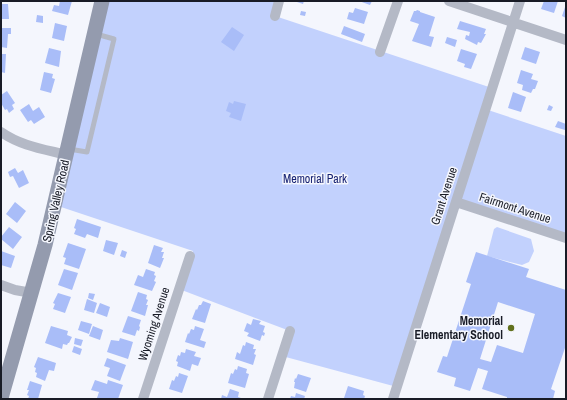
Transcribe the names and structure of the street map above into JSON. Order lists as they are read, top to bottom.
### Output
{
  "streets": {
    "street": [
      "Grant Avenue",
      "Spring Valley Road",
      "Fairmont Avenue",
      "Wyoming Avenue"
    ]
  },
  "crossings": [
    ["Grant Avenue", "Fairmont Avenue"]
  ],
  "parks": ["Memorial Park"],
  "places": ["Memorial Elementary School"]
}
